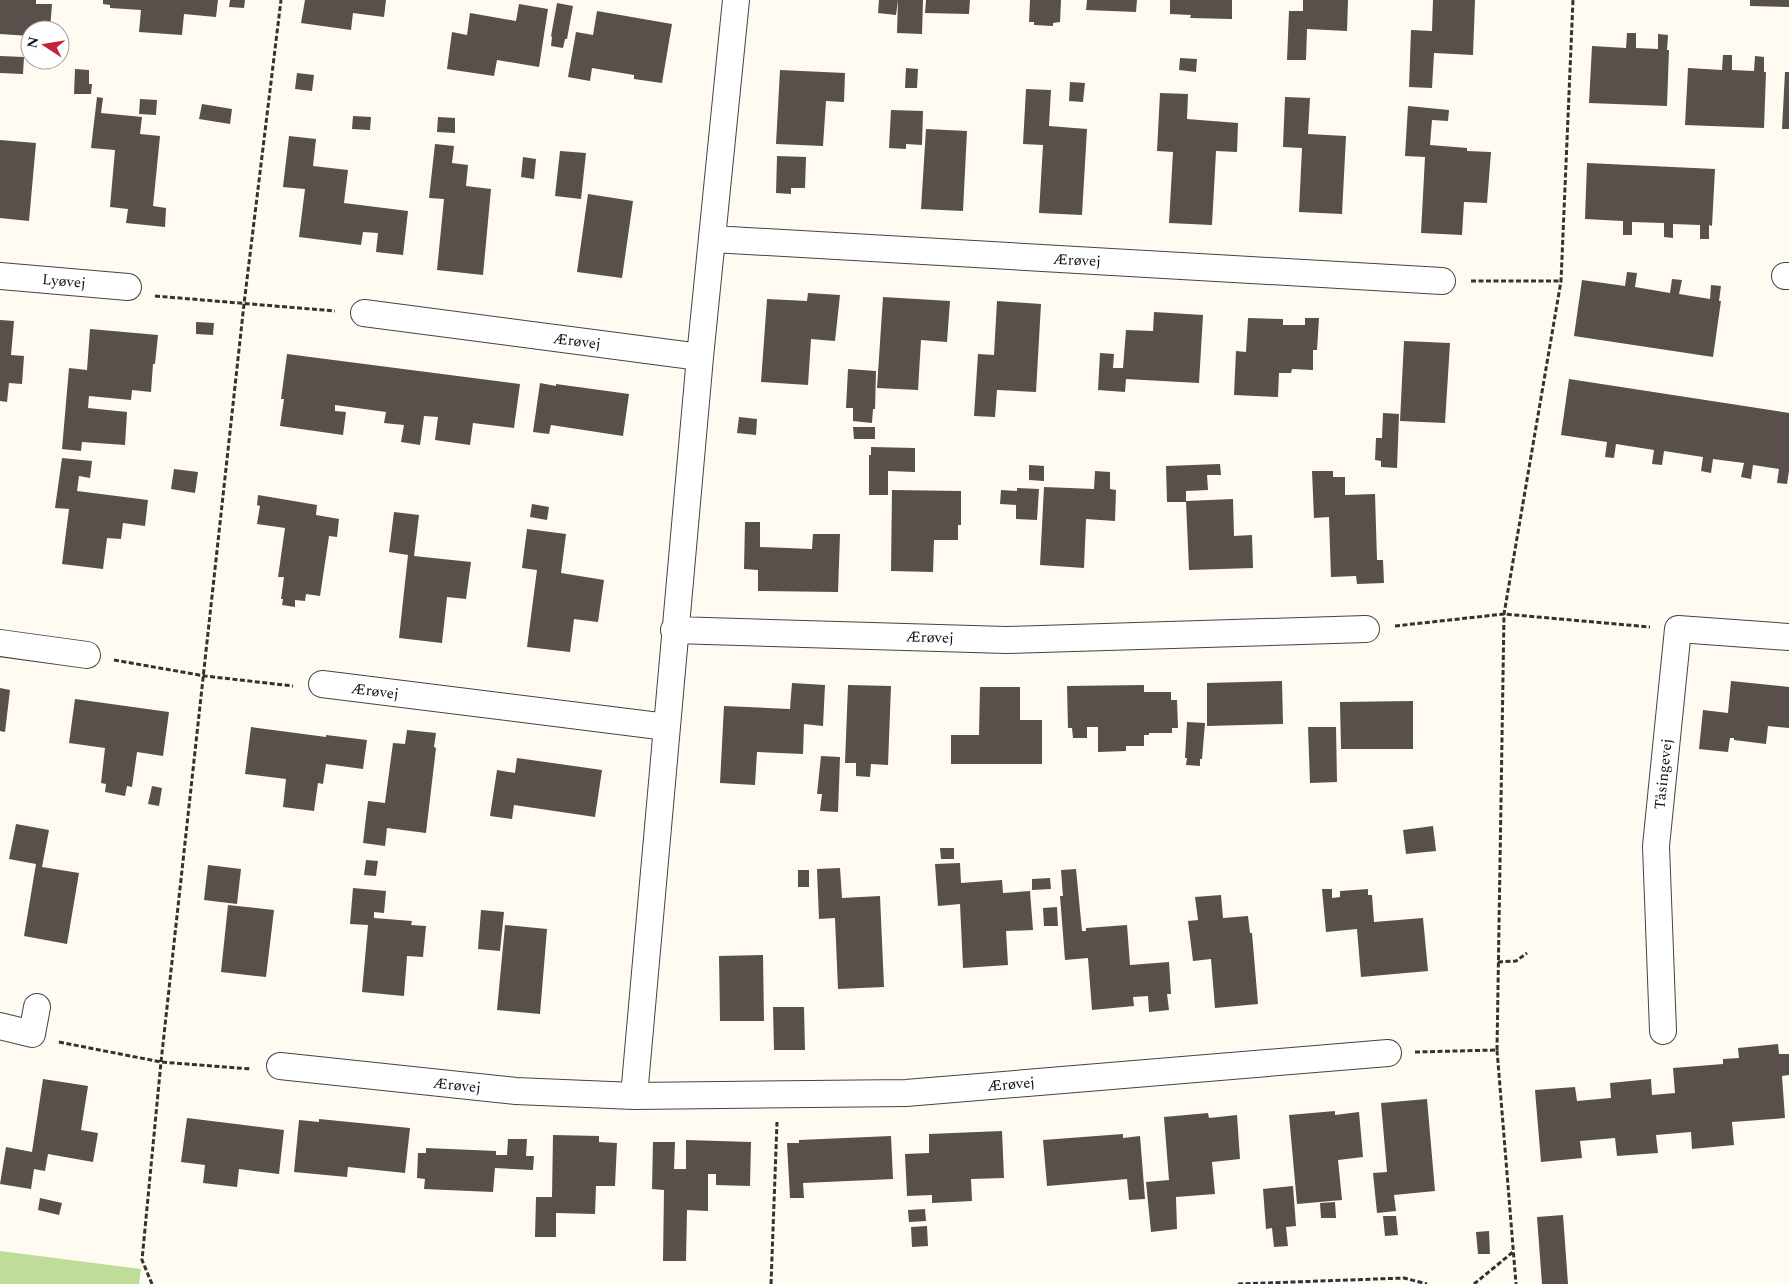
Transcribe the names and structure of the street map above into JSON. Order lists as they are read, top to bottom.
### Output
{
  "streets": {
    "street": ["Ærøvej", "Lyøvej", "Tåsingevej"]
  },
  "north": "left"
}
